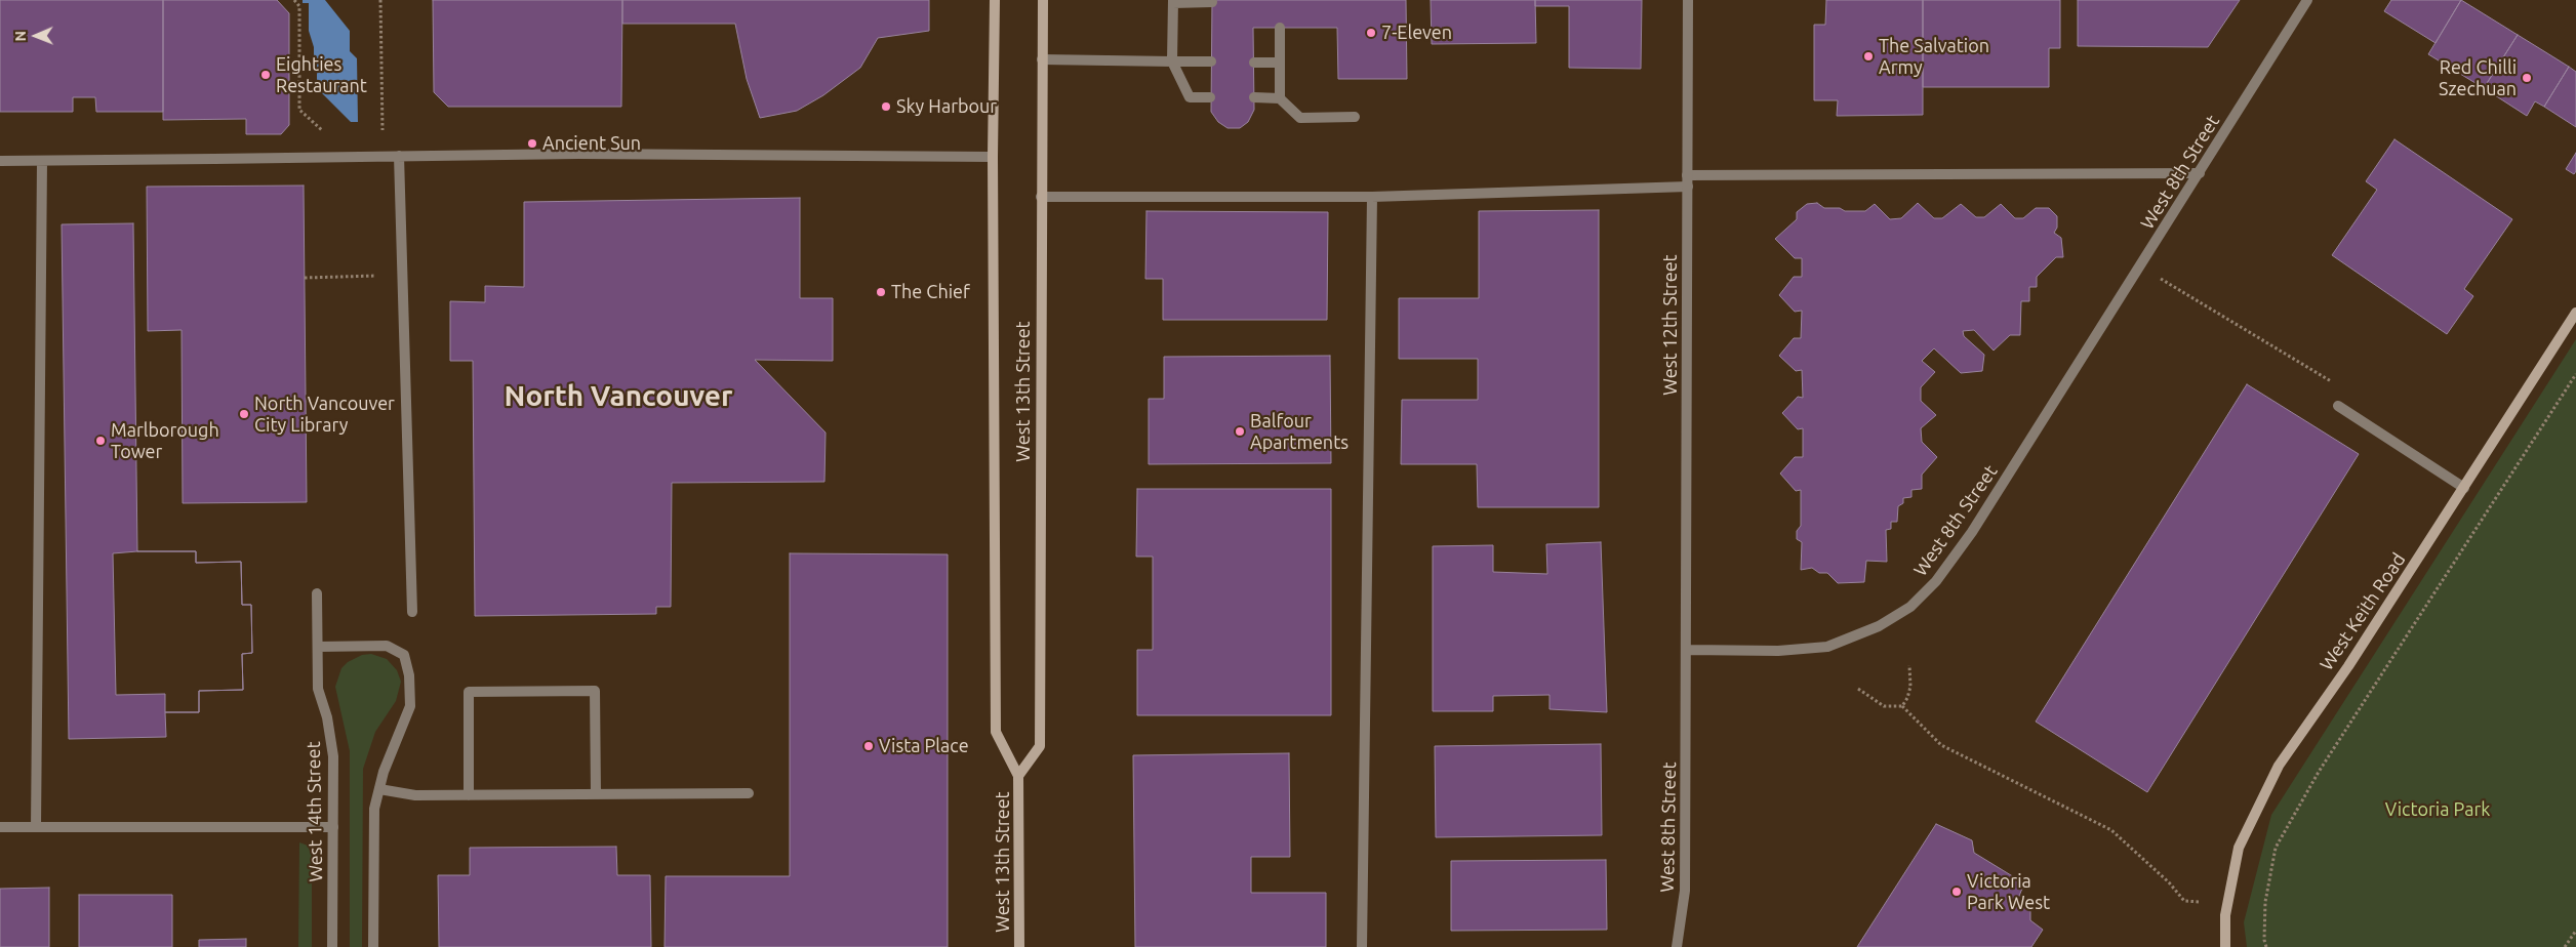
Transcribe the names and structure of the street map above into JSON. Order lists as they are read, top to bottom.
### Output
{
  "streets": {
    "main road": ["West 13th Street", "West Keith Road"],
    "street": ["West 8th Street", "West 12th Street", "West 14th Street"]
  },
  "crossings": [
    ["West 8th Street", "West 12th Street"]
  ],
  "districts": ["North Vancouver"],
  "parks": ["Victoria Park"],
  "places": [
    "7-Eleven",
    "The Salvation Army",
    "Eighties Restaurant",
    "Red Chilli Szechuan",
    "Sky Harbour",
    "Ancient Sun",
    "The Chief",
    "North Vancouver City Library",
    "Balfour Apartments",
    "Marlborough Tower",
    "Vista Place",
    "Victoria Park West"
  ],
  "north": "left"
}
